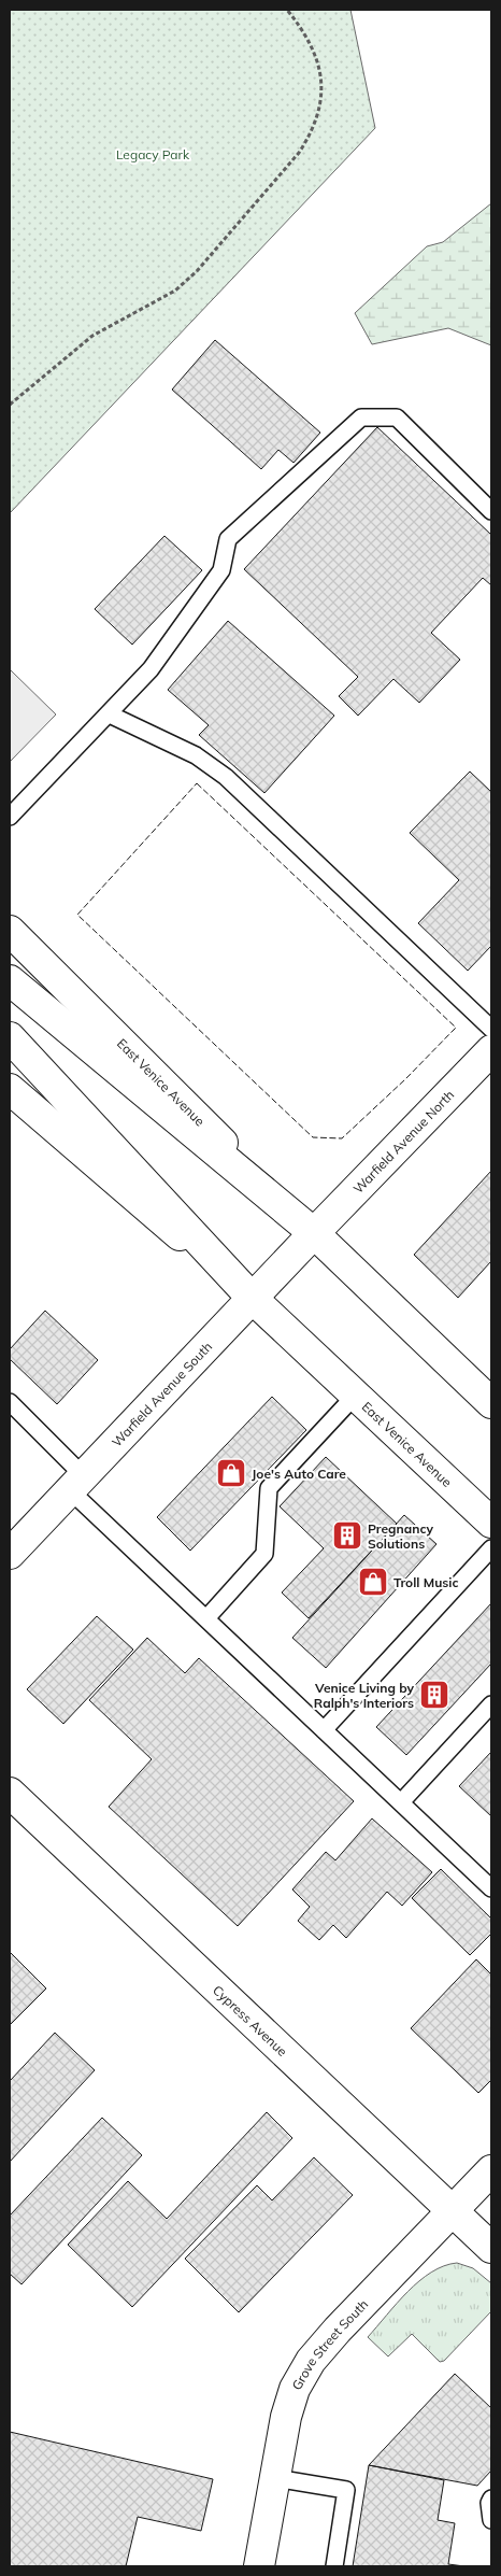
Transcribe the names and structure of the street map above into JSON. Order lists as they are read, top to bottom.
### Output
{
  "streets": {
    "street": [
      "East Venice Avenue",
      "Warfield Avenue North",
      "Warfield Avenue South",
      "Cypress Avenue",
      "Grove Street South"
    ]
  },
  "crossings": [
    ["East Venice Avenue", "Warfield Avenue North"],
    ["East Venice Avenue", "Warfield Avenue South"],
    ["Warfield Avenue North", "Warfield Avenue South"],
    ["Cypress Avenue", "Grove Street South"]
  ],
  "parks": ["Legacy Park"],
  "places": {
    "shop": ["Joe's Auto Care", "Troll Music"],
    "building": ["Pregnancy Solutions", "Venice Living by Ralph's Interiors"]
  }
}
